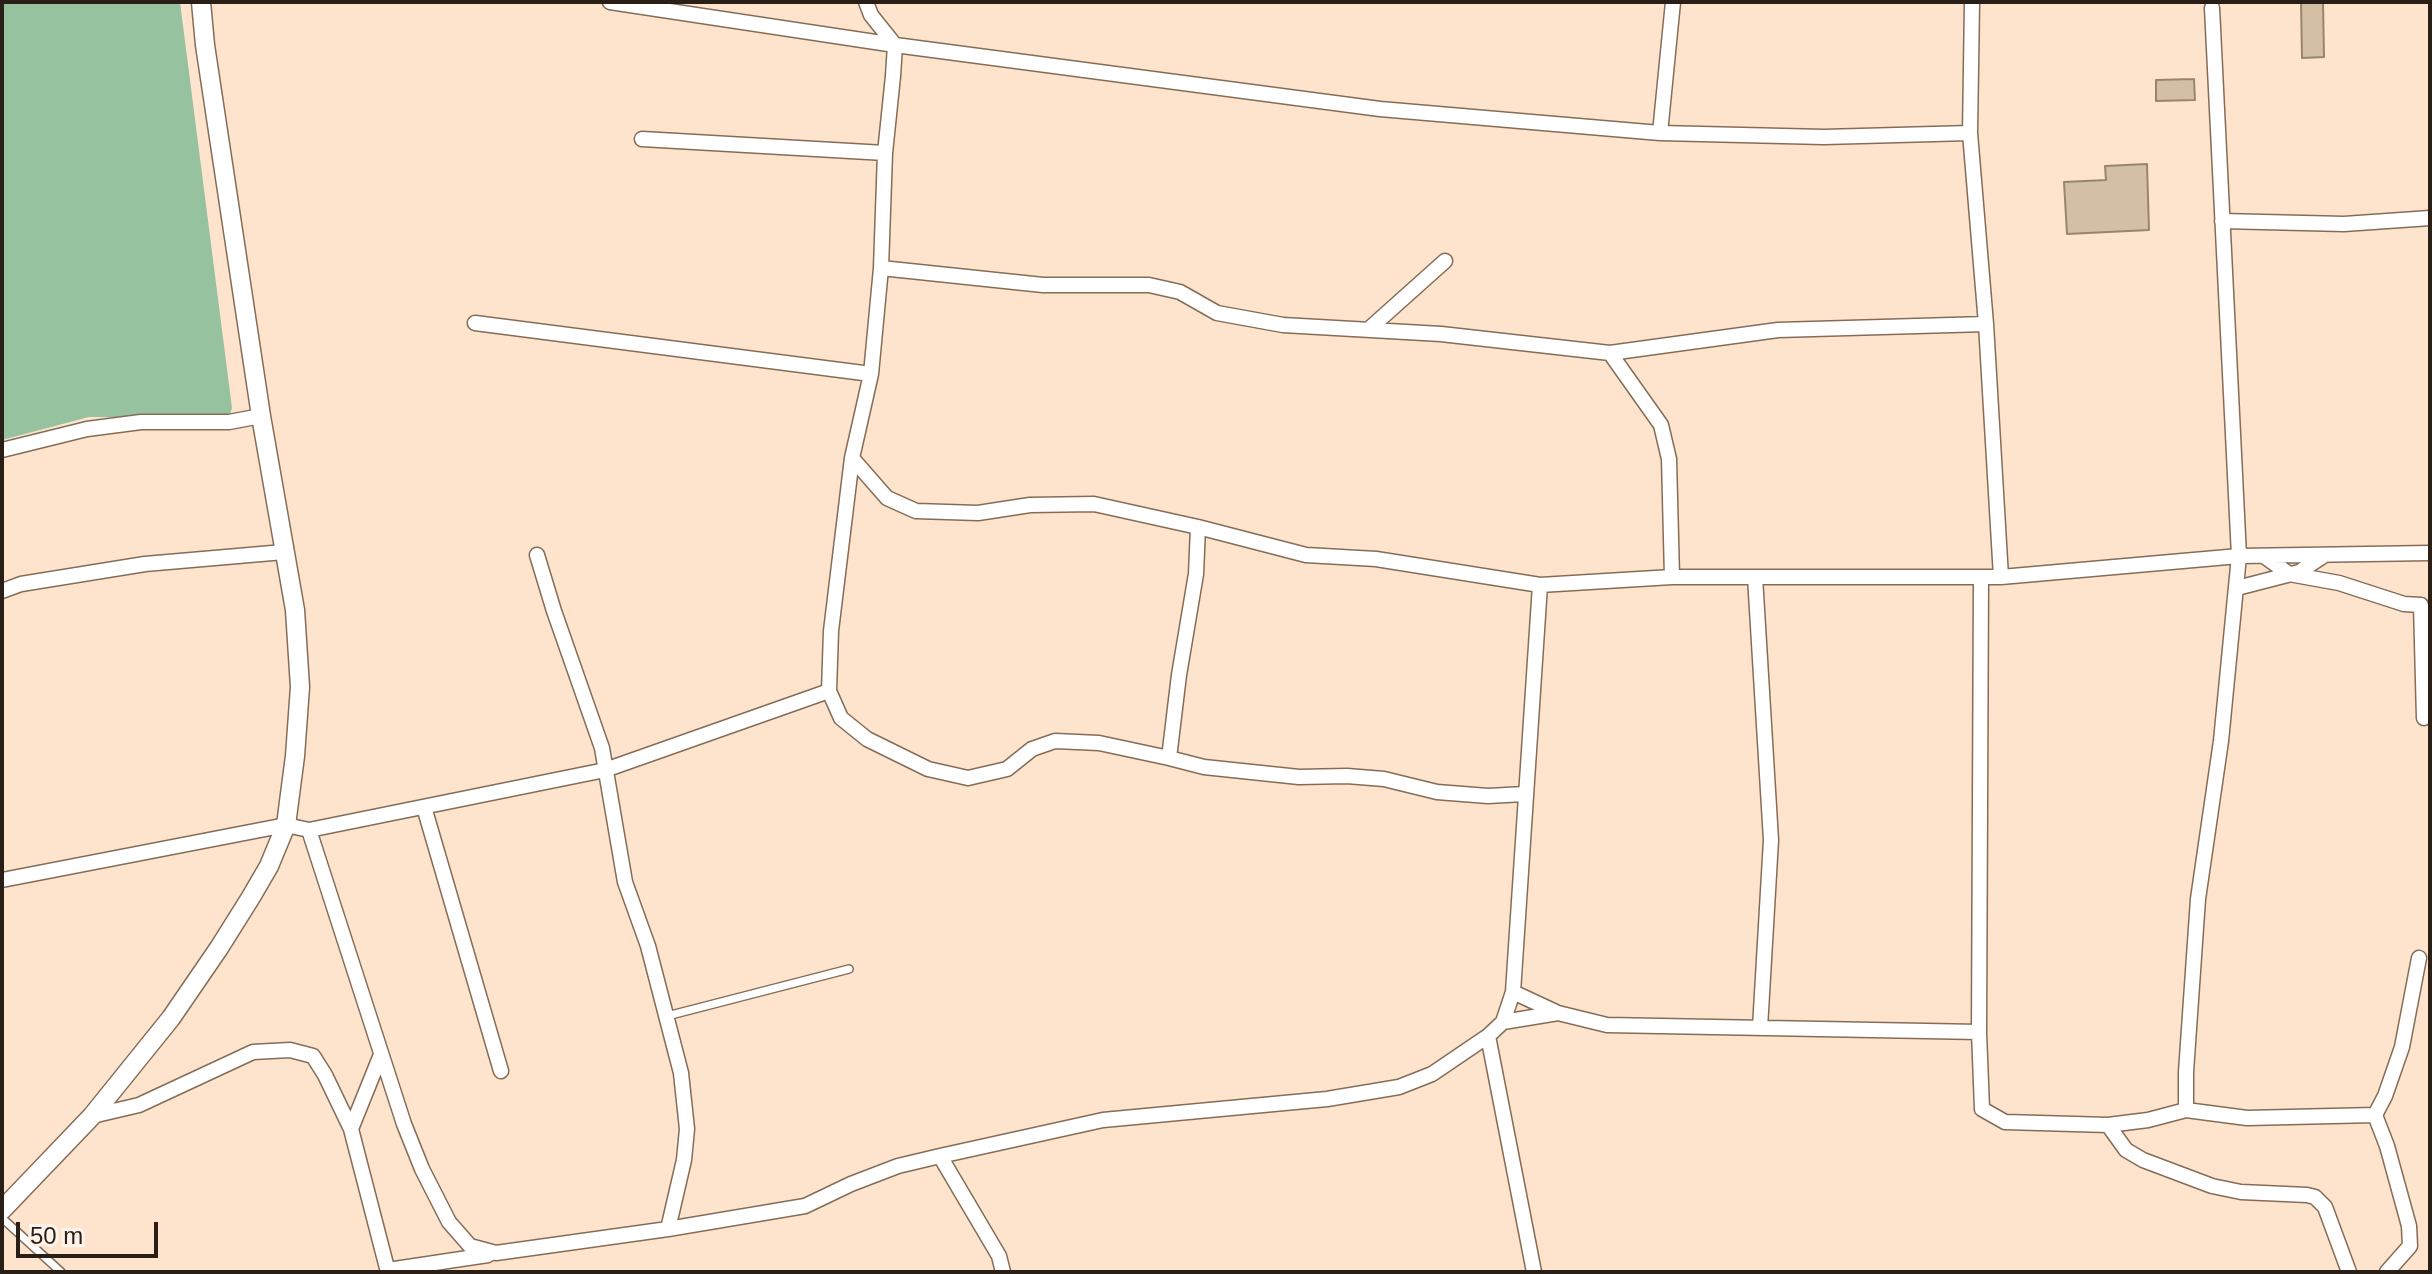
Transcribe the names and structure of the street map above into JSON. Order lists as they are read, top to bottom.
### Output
{
  "scale_bar": "50 m"
}
